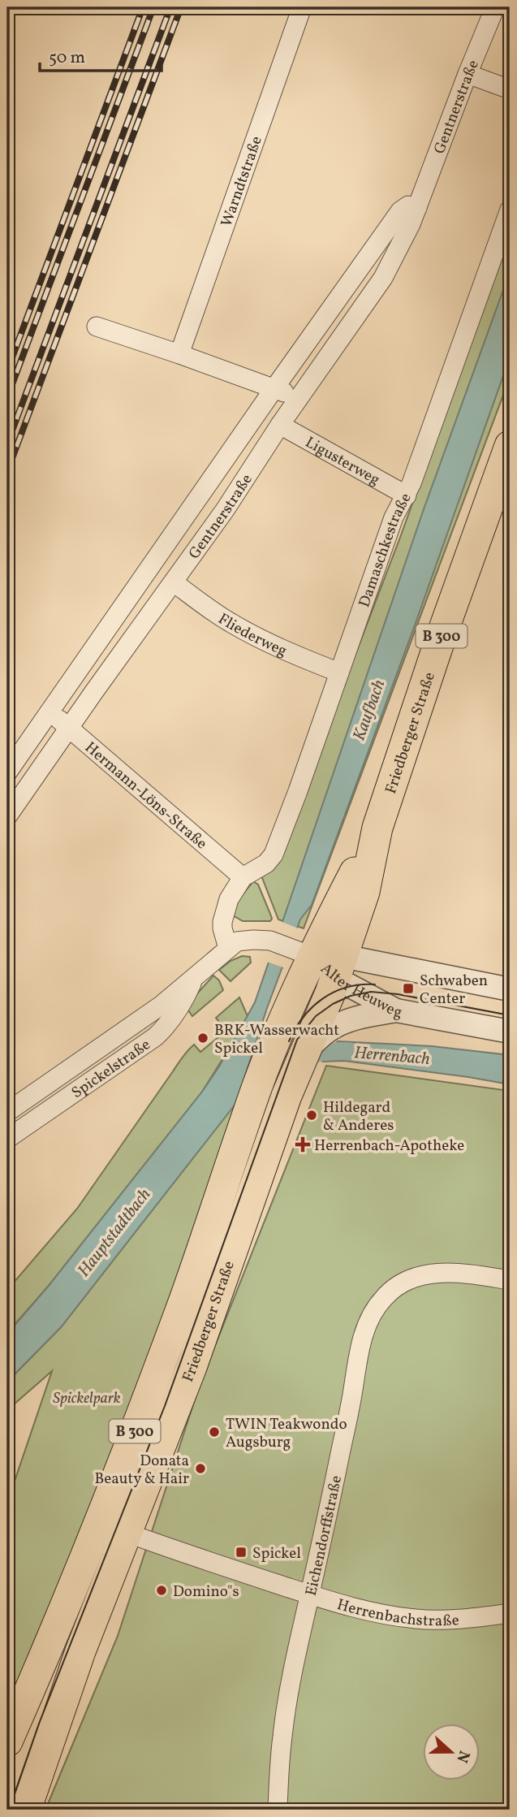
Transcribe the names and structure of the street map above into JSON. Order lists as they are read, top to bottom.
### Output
{
  "streets": {
    "main road": ["B 300", "Friedberger Straße"],
    "street": [
      "Gentnerstraße",
      "Warndtstraße",
      "Ligusterweg",
      "Damaschkestraße",
      "Fliederweg",
      "Hermann-Löns-Straße",
      "Alter Heuweg",
      "Spickelstraße",
      "Eichendorffstraße",
      "Herrenbachstraße"
    ]
  },
  "crossings": [
    ["Gentnerstraße", "Ligusterweg"],
    ["Gentnerstraße", "Fliederweg"],
    ["Gentnerstraße", "Hermann-Löns-Straße"],
    ["Ligusterweg", "Damaschkestraße"],
    ["Damaschkestraße", "Fliederweg"],
    ["Damaschkestraße", "Hermann-Löns-Straße"],
    ["Friedberger Straße", "Alter Heuweg"],
    ["Friedberger Straße", "Spickelstraße"],
    ["Friedberger Straße", "Herrenbachstraße"],
    ["Alter Heuweg", "Spickelstraße"],
    ["Eichendorffstraße", "Herrenbachstraße"]
  ],
  "water": ["Kaufbach", "Herrenbach", "Hauptstadtbach"],
  "parks": ["Spickelpark"],
  "places": {
    "transit": ["Schwaben Center", "Spickel"],
    "other": [
      "BRK-Wasserwacht Spickel",
      "Hildegard & Anderes",
      "TWIN Teakwondo Augsburg",
      "Donata Beauty & Hair",
      "Domino\"s"
    ],
    "health": ["Herrenbach-Apotheke"]
  },
  "scale_bar": "50 m",
  "north": "right"
}
